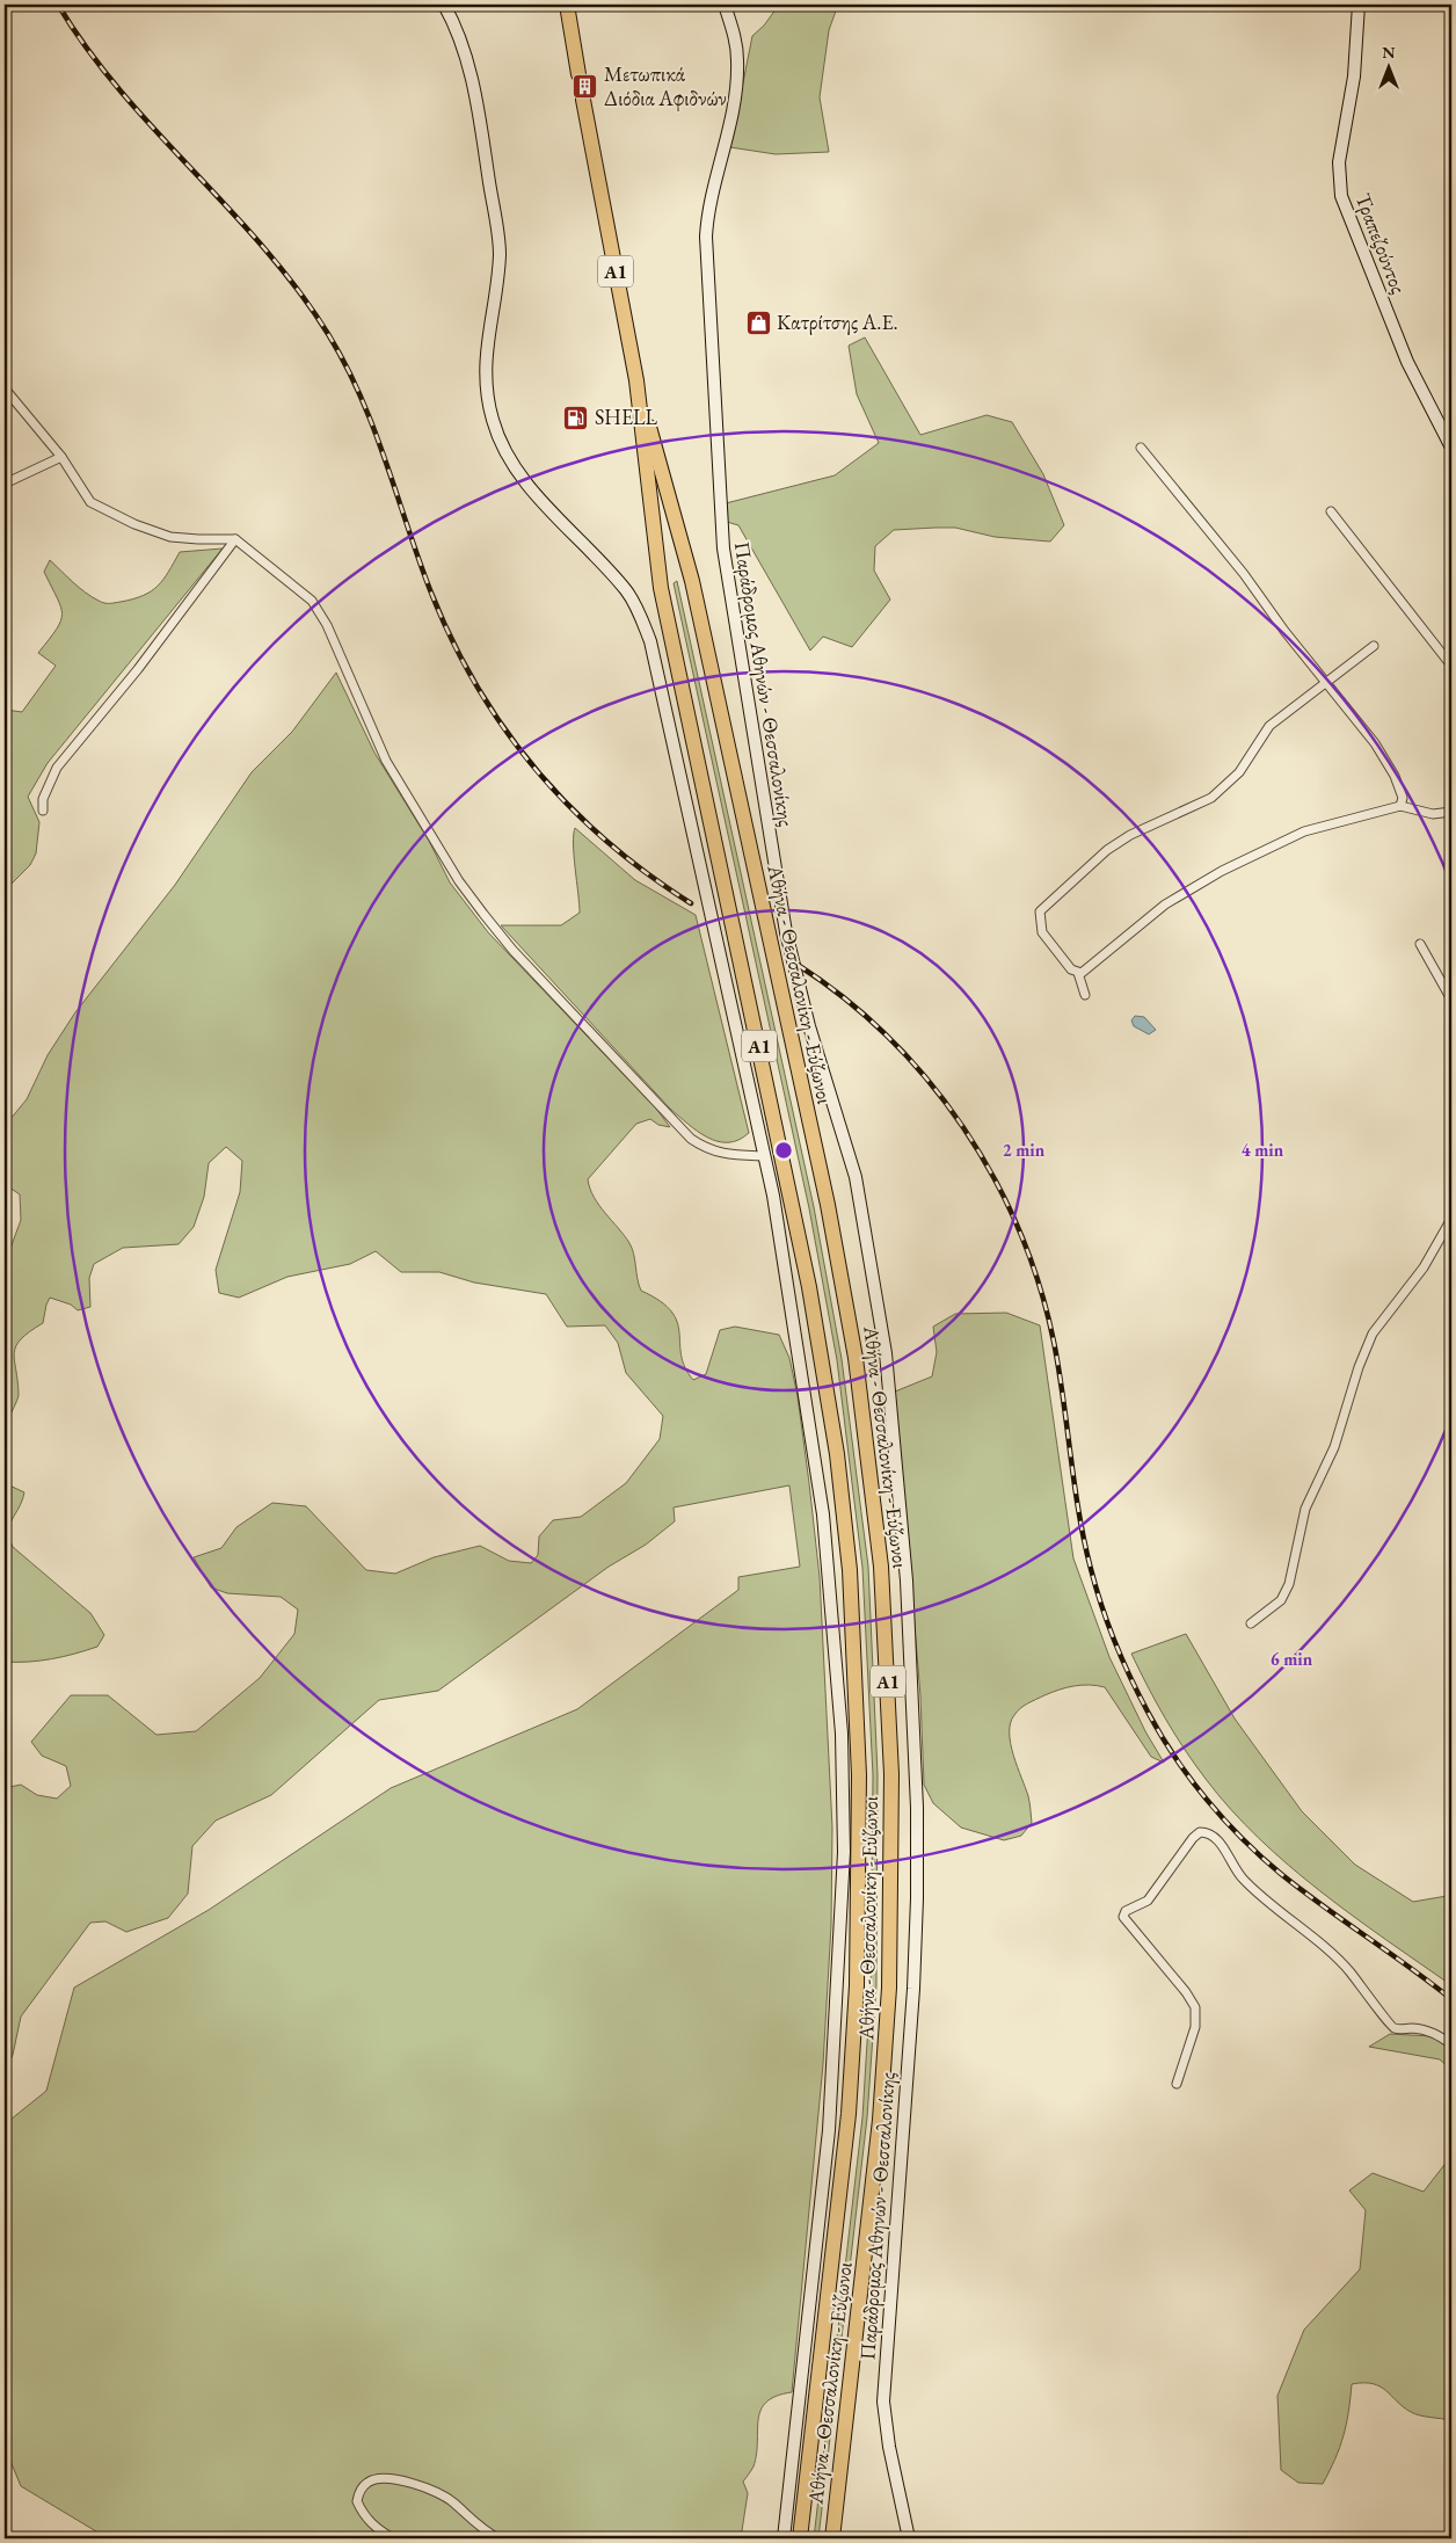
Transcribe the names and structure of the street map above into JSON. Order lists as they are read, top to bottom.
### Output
{
  "streets": {
    "highway": ["Α1", "Αθήνα - Θεσσαλονίκη - Εύζωνοι"],
    "main road": ["Τραπεζούντος", "Παράδρομος Αθηνών - Θεσσαλονίκης"]
  },
  "places": {
    "building": ["Μετωπικά Διόδια Αφιδνών"],
    "shop": ["Κατρίτσης Α.Ε."],
    "fuel station": ["SHELL"]
  },
  "north": "top",
  "rings": ["2 min", "4 min", "6 min"]
}
